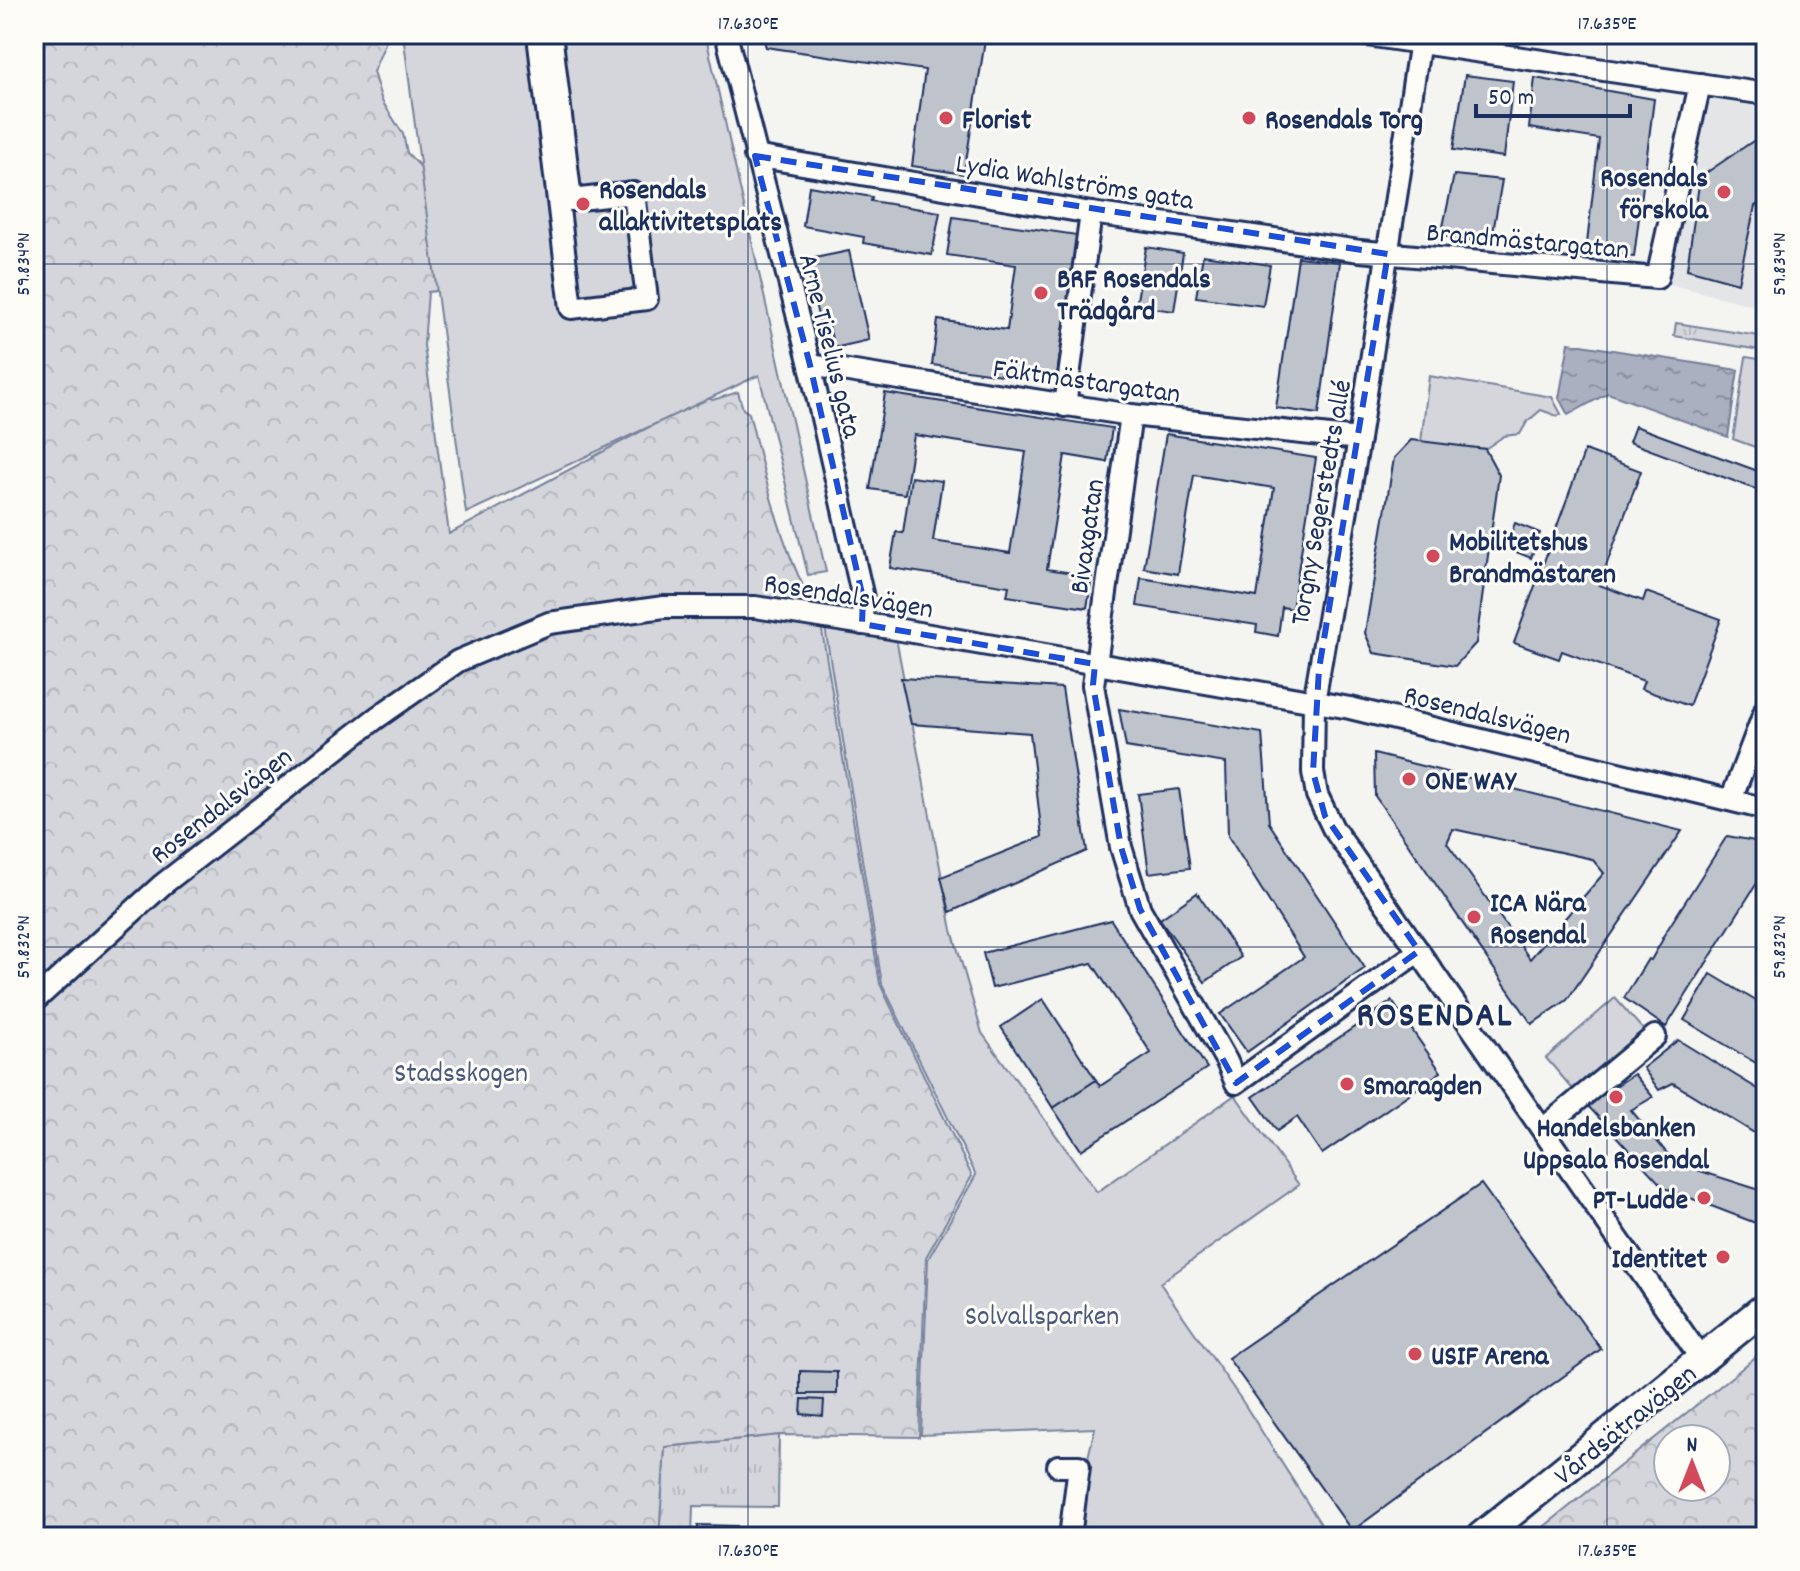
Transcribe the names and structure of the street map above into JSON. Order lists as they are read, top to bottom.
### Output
{
  "streets": {
    "main road": ["Vårdsätravägen"],
    "street": [
      "Lydia Wahlströms gata",
      "Brandmästargatan",
      "Arne Tiselius gata",
      "Fäktmästargatan",
      "Torgny Segerstedts allé",
      "Bivaxgatan",
      "Rosendalsvägen"
    ]
  },
  "crossings": [
    ["Lydia Wahlströms gata", "Brandmästargatan"],
    ["Lydia Wahlströms gata", "Arne Tiselius gata"],
    ["Lydia Wahlströms gata", "Torgny Segerstedts allé"],
    ["Brandmästargatan", "Torgny Segerstedts allé"],
    ["Arne Tiselius gata", "Fäktmästargatan"],
    ["Arne Tiselius gata", "Rosendalsvägen"],
    ["Fäktmästargatan", "Torgny Segerstedts allé"],
    ["Fäktmästargatan", "Bivaxgatan"],
    ["Torgny Segerstedts allé", "Rosendalsvägen"],
    ["Torgny Segerstedts allé", "Vårdsätravägen"],
    ["Bivaxgatan", "Rosendalsvägen"]
  ],
  "districts": ["ROSENDAL"],
  "parks": ["Stadsskogen", "Solvallsparken"],
  "places": [
    "Florist",
    "Rosendals Torg",
    "Rosendals förskola",
    "Rosendals allaktivitetsplats",
    "BRF Rosendals Trädgård",
    "Mobilitetshus Brandmästaren",
    "ONE WAY",
    "ICA Nära Rosendal",
    "Smaragden",
    "Handelsbanken Uppsala Rosendal",
    "PT-Ludde",
    "Identitet",
    "USIF Arena"
  ],
  "scale_bar": "50 m",
  "north": "top",
  "coordinates": [
    "17.630°E",
    "17.635°E",
    "59.834°N",
    "59.832°N"
  ]
}
